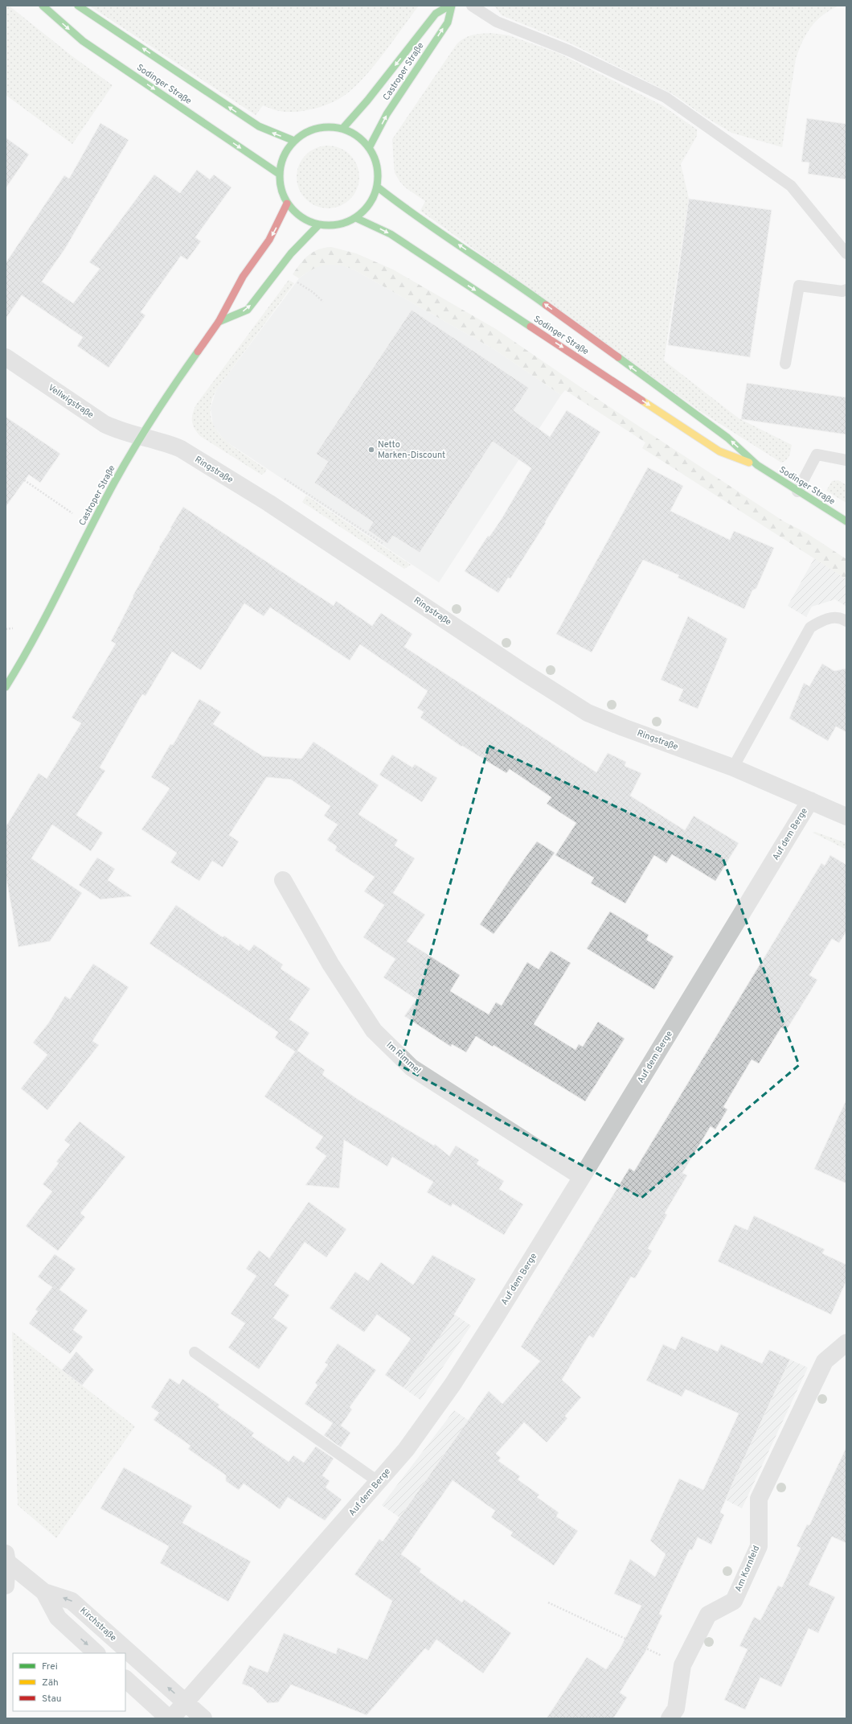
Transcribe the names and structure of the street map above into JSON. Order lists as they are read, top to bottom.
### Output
{
  "streets": {
    "main road": ["Castroper Straße", "Sodinger Straße"],
    "street": [
      "Vellwigstraße",
      "Ringstraße",
      "Auf dem Berge",
      "Im Rimmel",
      "Am Kornfeld",
      "Kirchstraße"
    ]
  },
  "crossings": [
    ["Castroper Straße", "Sodinger Straße"],
    ["Castroper Straße", "Vellwigstraße"],
    ["Castroper Straße", "Ringstraße"],
    ["Vellwigstraße", "Ringstraße"],
    ["Ringstraße", "Auf dem Berge"],
    ["Auf dem Berge", "Im Rimmel"],
    ["Auf dem Berge", "Kirchstraße"]
  ],
  "places": ["Netto Marken-Discount"],
  "legend": ["Frei", "Zäh", "Stau"]
}
